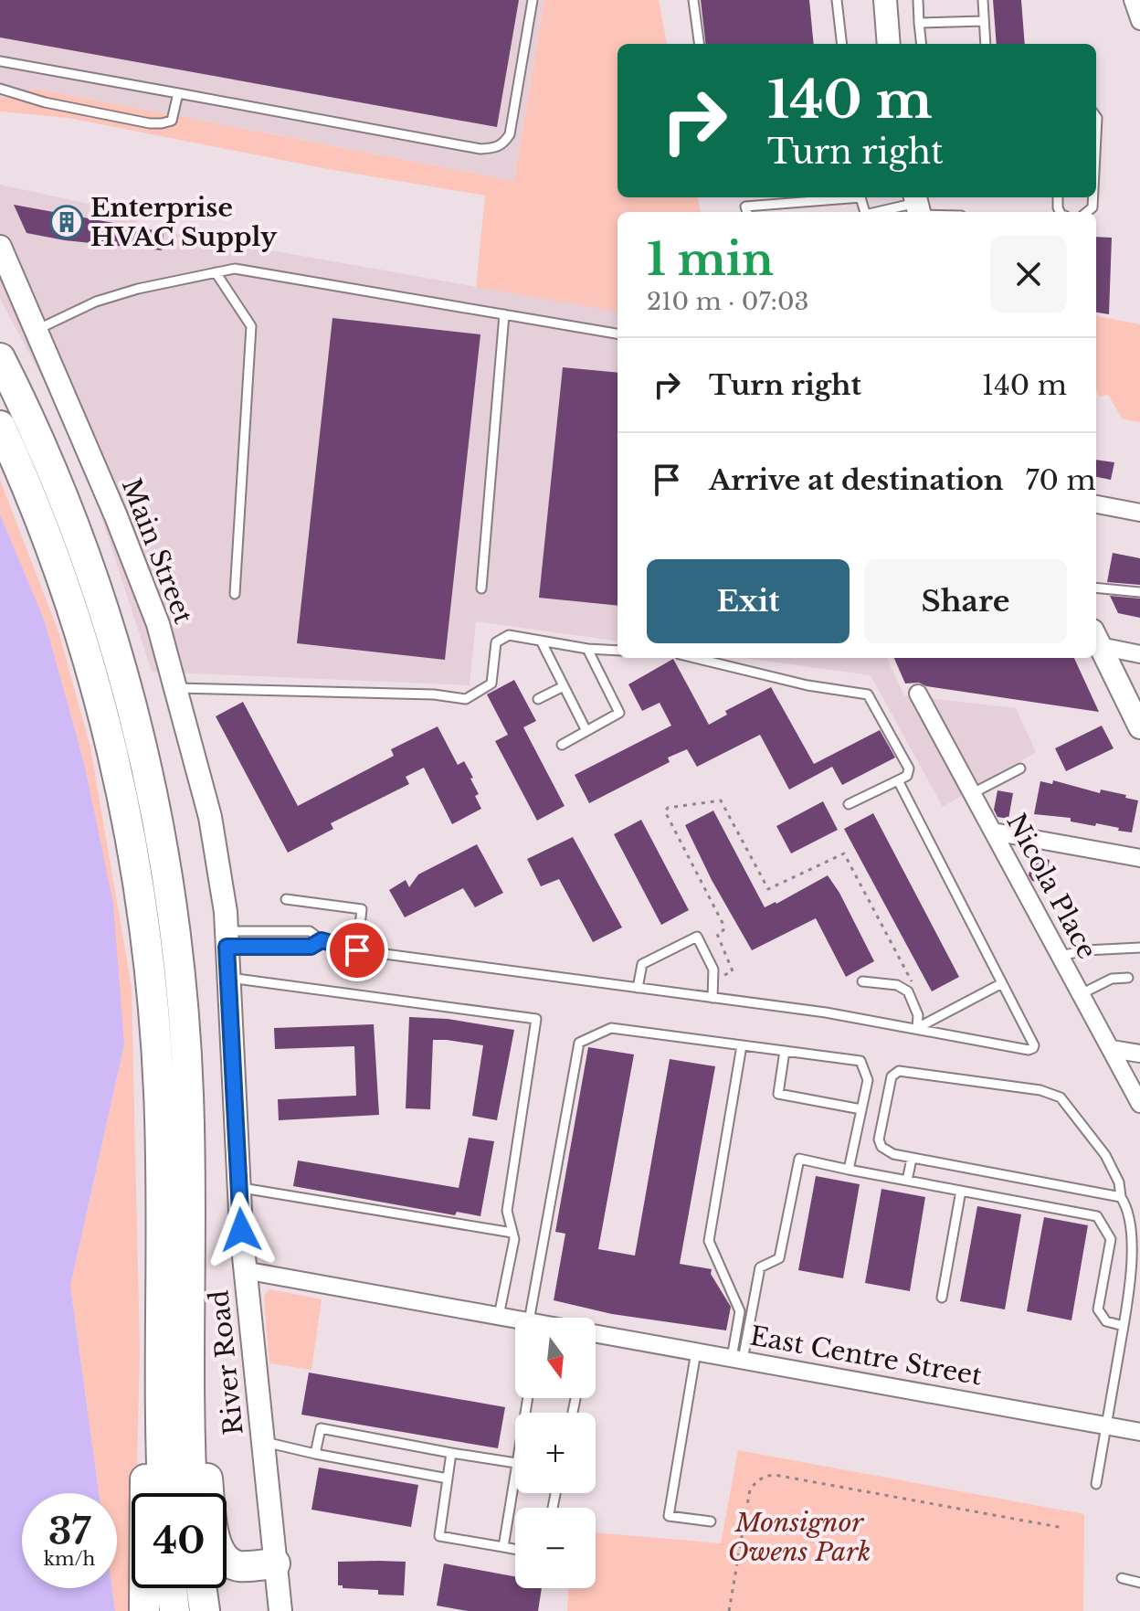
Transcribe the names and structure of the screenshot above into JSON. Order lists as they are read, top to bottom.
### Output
{
  "streets": {
    "street": [
      "Main Street",
      "Nicola Place",
      "East Centre Street",
      "River Road"
    ]
  },
  "crossings": [
    ["Main Street", "River Road"],
    ["East Centre Street", "River Road"]
  ],
  "parks": ["Monsignor Owens Park"],
  "places": {
    "building": ["Enterprise HVAC Supply"]
  },
  "north": "bottom",
  "page": {
    "turn": ["140 m", "Turn right"],
    "heading": ["1 min", "210 m · 07:03"],
    "list": [
      {
        "name": "Turn right",
        "value": "140 m"
      },
      {
        "name": "Arrive at destination",
        "value": "70 m"
      }
    ],
    "buttons": ["Exit", "Share"],
    "map_buttons": ["+", "−"],
    "speed": "37 km/h",
    "limit": "40"
  }
}
